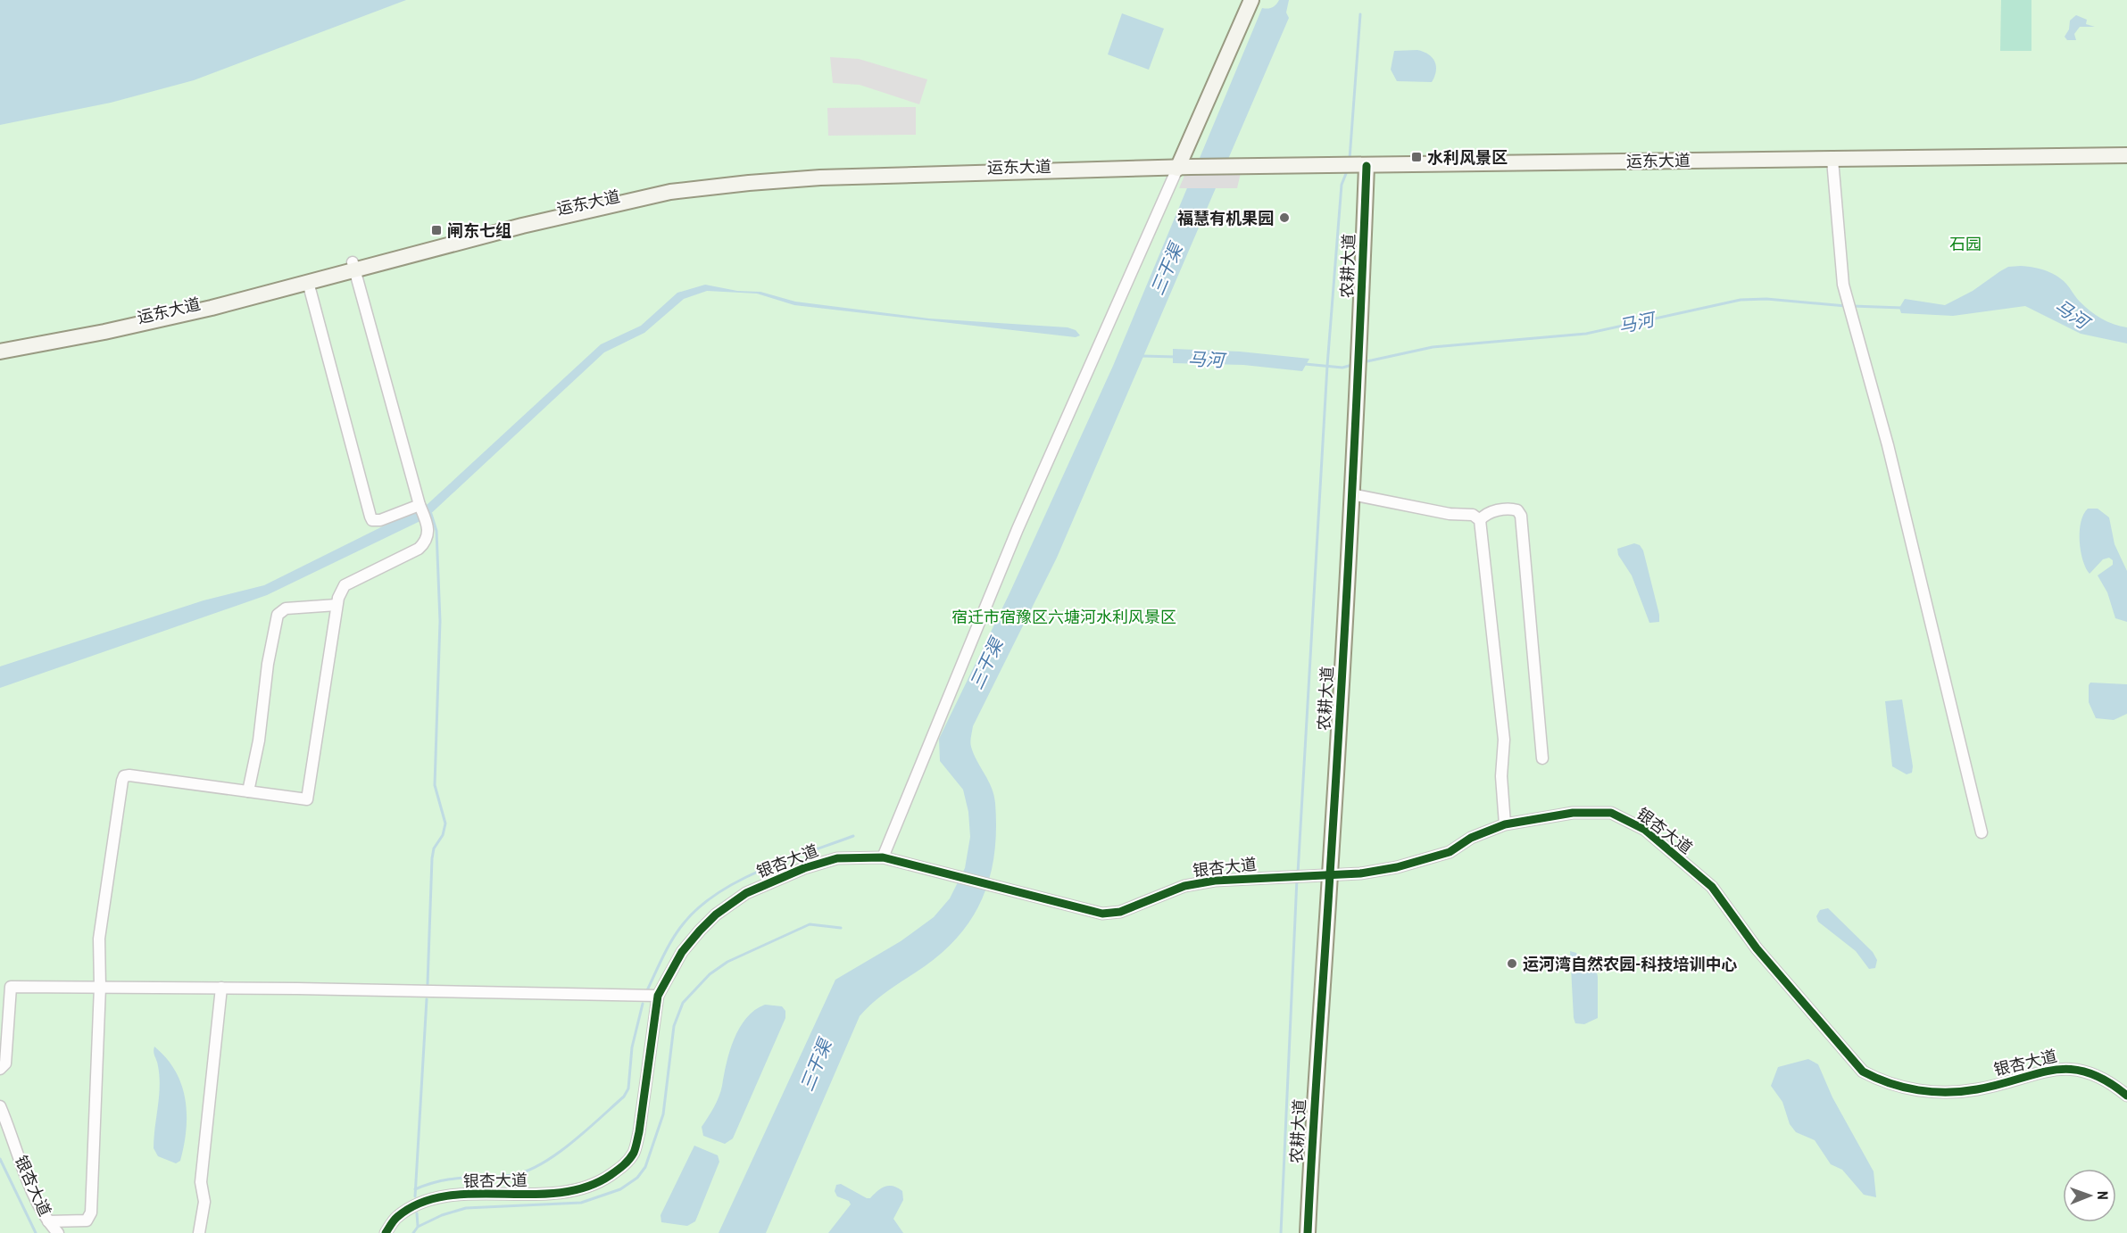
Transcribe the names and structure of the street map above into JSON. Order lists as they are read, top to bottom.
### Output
{
  "streets": {
    "main road": ["运东大道", "农耕大道"],
    "street": ["银杏大道"]
  },
  "crossings": [
    ["运东大道", "农耕大道"],
    ["农耕大道", "银杏大道"]
  ],
  "water": ["三干渠", "马河"],
  "parks": ["石园", "宿迁市宿豫区六塘河水利风景区"],
  "places": {
    "transit": ["水利风景区", "闸东七组"],
    "other": ["福慧有机果园", "运河湾自然农园-科技培训中心"]
  },
  "north": "right"
}
